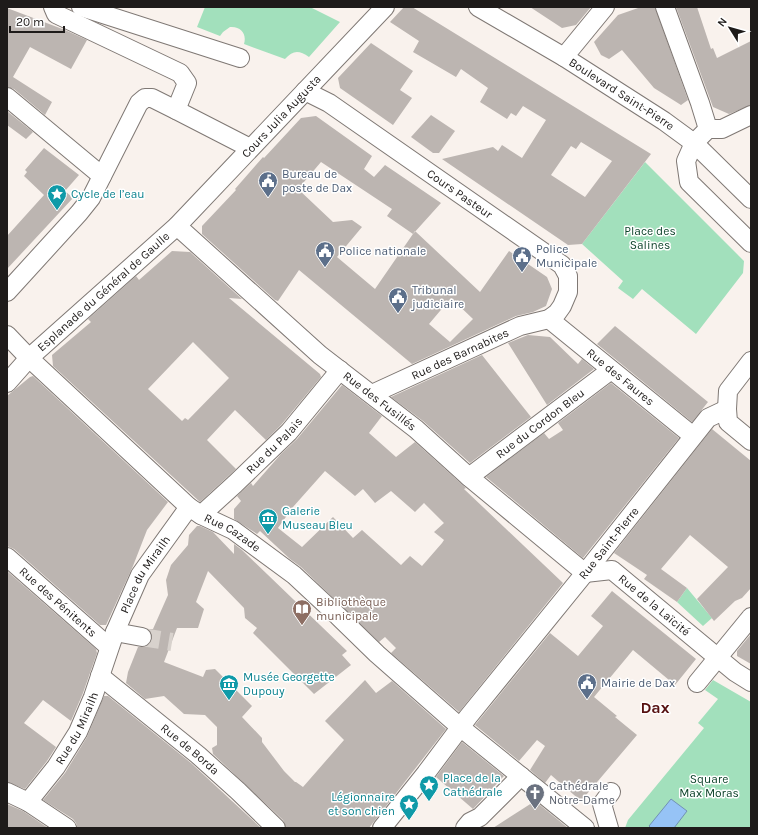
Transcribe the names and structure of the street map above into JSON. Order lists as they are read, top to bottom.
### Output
{
  "streets": {
    "street": [
      "Boulevard Saint-Pierre",
      "Cours Julia Augusta",
      "Cours Pasteur",
      "Esplanade du Général de Gaulle",
      "Rue des Barnabites",
      "Rue des Faures",
      "Rue des Fusillés",
      "Rue du Cordon Bleu",
      "Rue du Palais",
      "Rue Cazade",
      "Rue Saint-Pierre",
      "Place du Mirailh",
      "Rue des Pénitents",
      "Rue de la Laïcité",
      "Rue du Mirailh",
      "Rue de Borda"
    ]
  },
  "crossings": [
    ["Cours Julia Augusta", "Cours Pasteur"],
    ["Cours Julia Augusta", "Esplanade du Général de Gaulle"],
    ["Cours Julia Augusta", "Rue des Fusillés"],
    ["Cours Pasteur", "Rue des Barnabites"],
    ["Cours Pasteur", "Rue des Faures"],
    ["Esplanade du Général de Gaulle", "Rue des Fusillés"],
    ["Esplanade du Général de Gaulle", "Rue Cazade"],
    ["Rue des Barnabites", "Rue des Faures"],
    ["Rue des Barnabites", "Rue des Fusillés"],
    ["Rue des Faures", "Rue du Cordon Bleu"],
    ["Rue des Faures", "Rue Saint-Pierre"],
    ["Rue des Fusillés", "Rue du Cordon Bleu"],
    ["Rue des Fusillés", "Rue du Palais"],
    ["Rue des Fusillés", "Rue Saint-Pierre"],
    ["Rue des Fusillés", "Rue de la Laïcité"],
    ["Rue du Palais", "Rue Cazade"],
    ["Rue du Palais", "Place du Mirailh"],
    ["Rue Cazade", "Rue Saint-Pierre"],
    ["Rue Cazade", "Place du Mirailh"],
    ["Rue Saint-Pierre", "Rue de la Laïcité"],
    ["Place du Mirailh", "Rue des Pénitents"],
    ["Place du Mirailh", "Rue du Mirailh"],
    ["Rue des Pénitents", "Rue du Mirailh"],
    ["Rue du Mirailh", "Rue de Borda"]
  ],
  "districts": ["Dax"],
  "parks": ["Place des Salines", "Square Max Moras"],
  "places": {
    "public building": [
      "Bureau de poste de Dax",
      "Police nationale",
      "Police Municipale",
      "Tribunal judiciaire",
      "Mairie de Dax"
    ],
    "place": ["Cycle de l’eau", "Place de la Cathédrale", "Légionnaire et son chien"],
    "museum": ["Galerie Museau Bleu", "Musée Georgette Dupouy"],
    "library": ["Bibliothèque municipale"],
    "church": ["Cathédrale Notre-Dame"]
  },
  "scale_bar": "20 m",
  "north": "top left"
}
